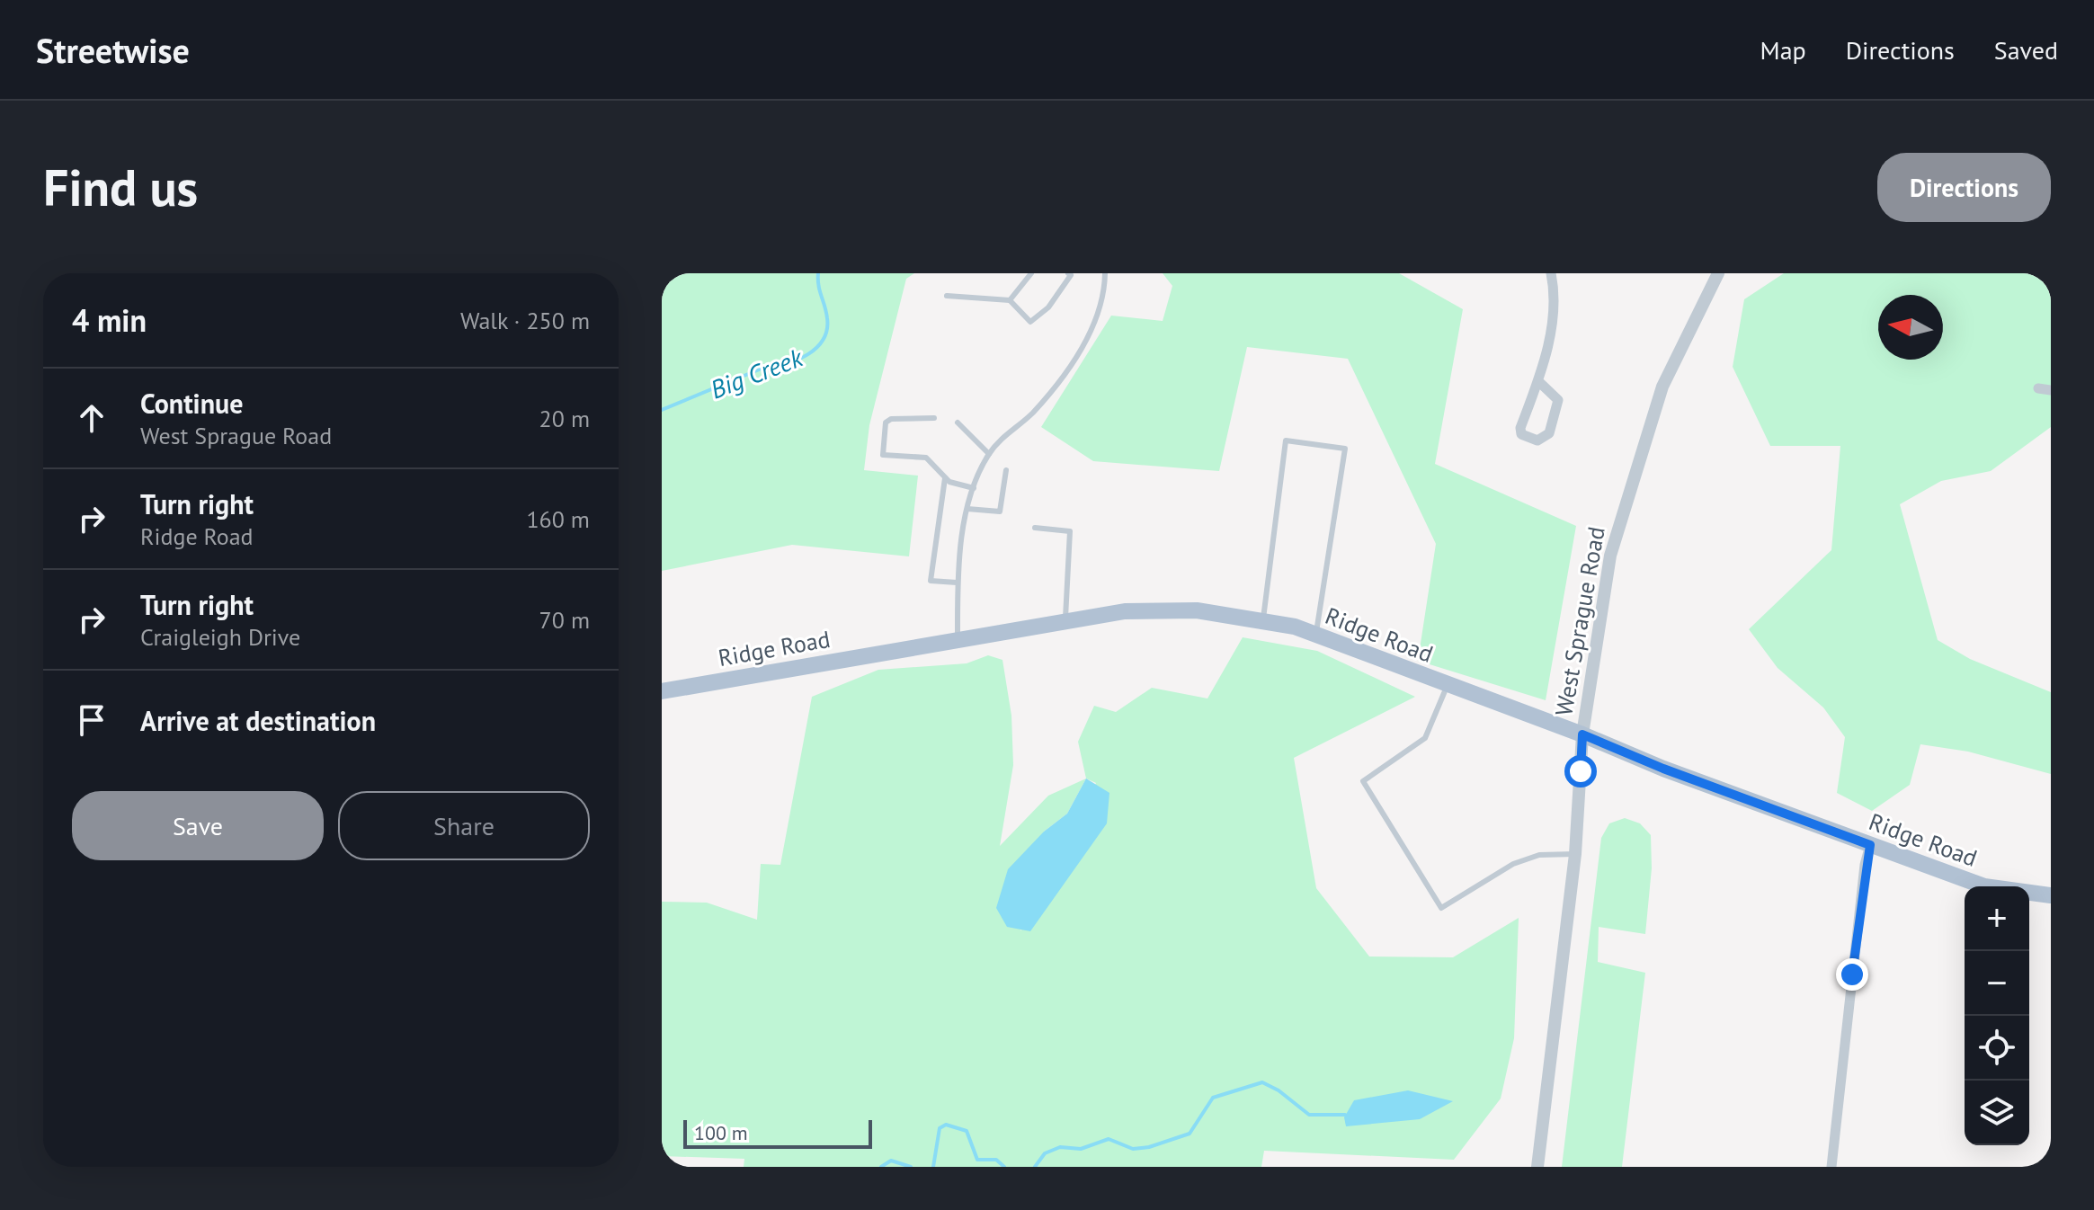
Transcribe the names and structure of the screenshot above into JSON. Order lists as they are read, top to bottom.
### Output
{
  "streets": {
    "main road": ["Ridge Road"],
    "street": ["West Sprague Road"]
  },
  "crossings": [
    ["West Sprague Road", "Ridge Road"]
  ],
  "water": ["Big Creek"],
  "scale_bar": "100 m",
  "north": "left",
  "page": {
    "header": "Streetwise",
    "nav": ["Map", "Directions", "Saved"],
    "buttons": [
      "Directions",
      ["Save", "Share"]
    ],
    "title": "Find us",
    "heading": ["4 min", "Walk · 250 m"],
    "list": [
      ["Continue", "West Sprague Road", "20 m"],
      ["Turn right", "Ridge Road", "160 m"],
      ["Turn right", "Craigleigh Drive", "70 m"],
      "Arrive at destination"
    ],
    "map_buttons": ["+", "−"],
    "scale": "100 m"
  }
}
